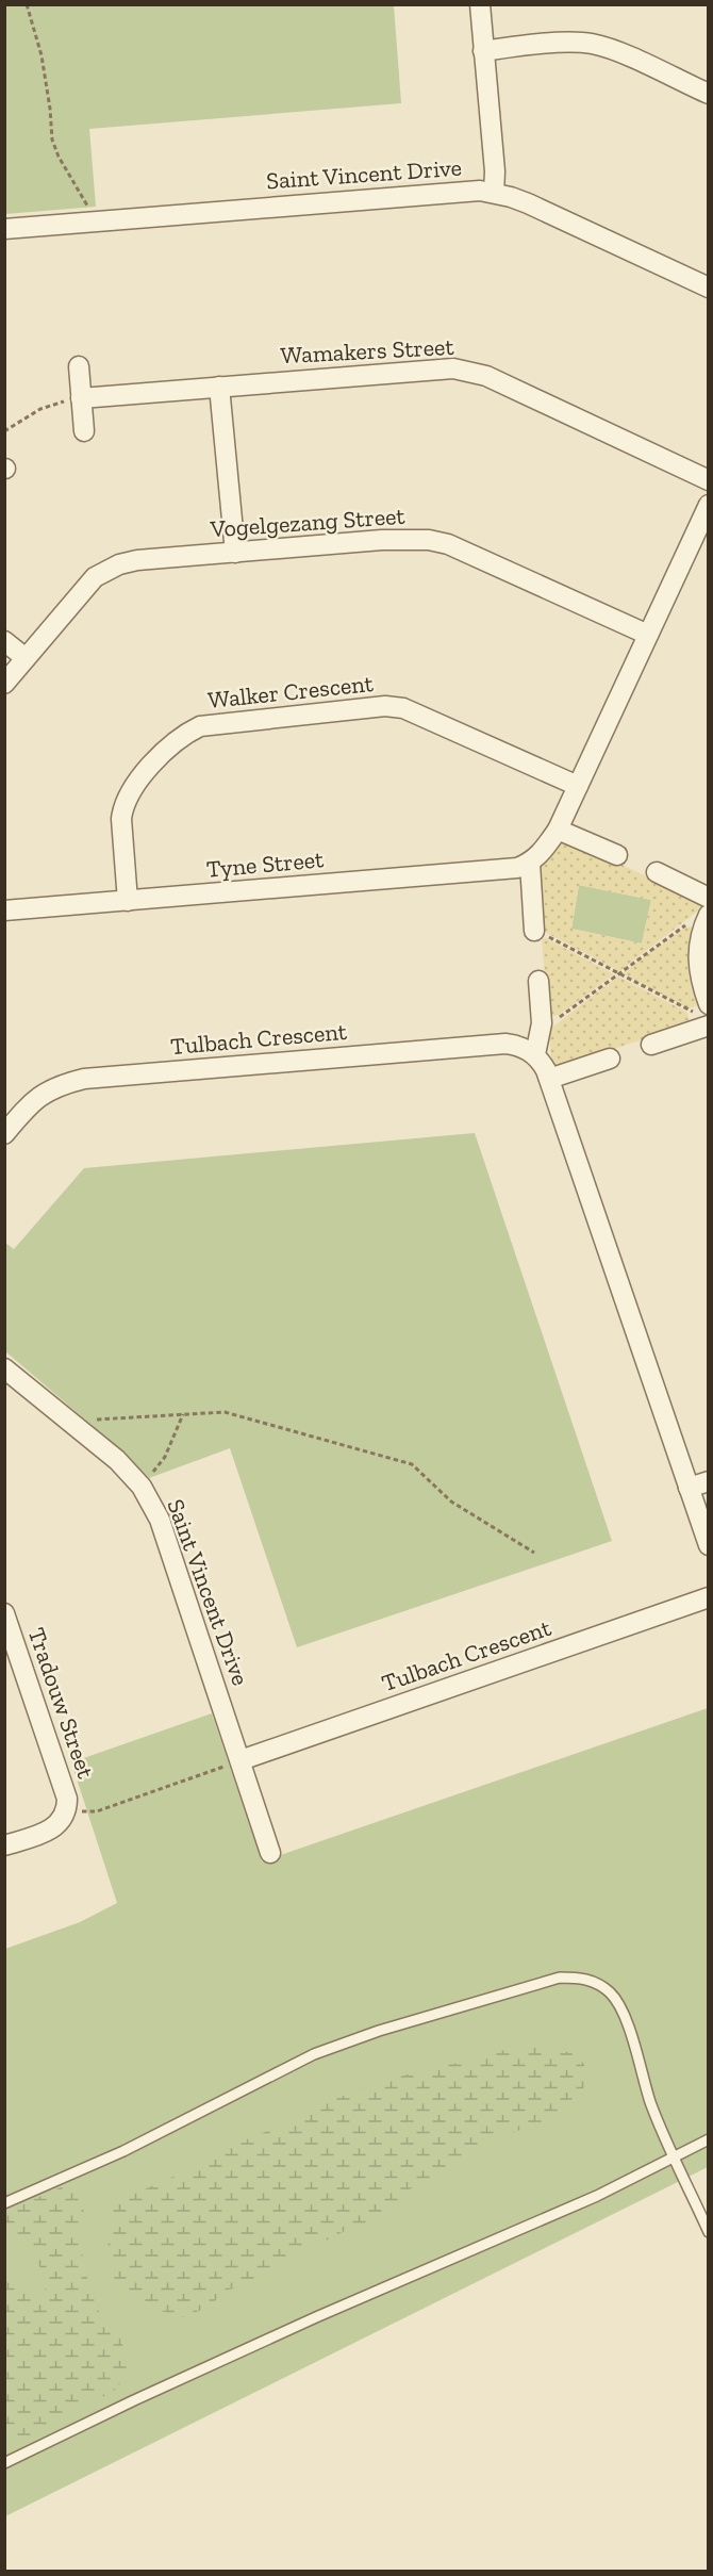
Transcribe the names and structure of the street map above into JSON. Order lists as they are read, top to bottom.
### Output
{
  "streets": {
    "street": [
      "Saint Vincent Drive",
      "Wamakers Street",
      "Vogelgezang Street",
      "Walker Crescent",
      "Tyne Street",
      "Tulbach Crescent",
      "Tradouw Street"
    ]
  },
  "crossings": [
    ["Saint Vincent Drive", "Tulbach Crescent"],
    ["Walker Crescent", "Tyne Street"]
  ]
}
